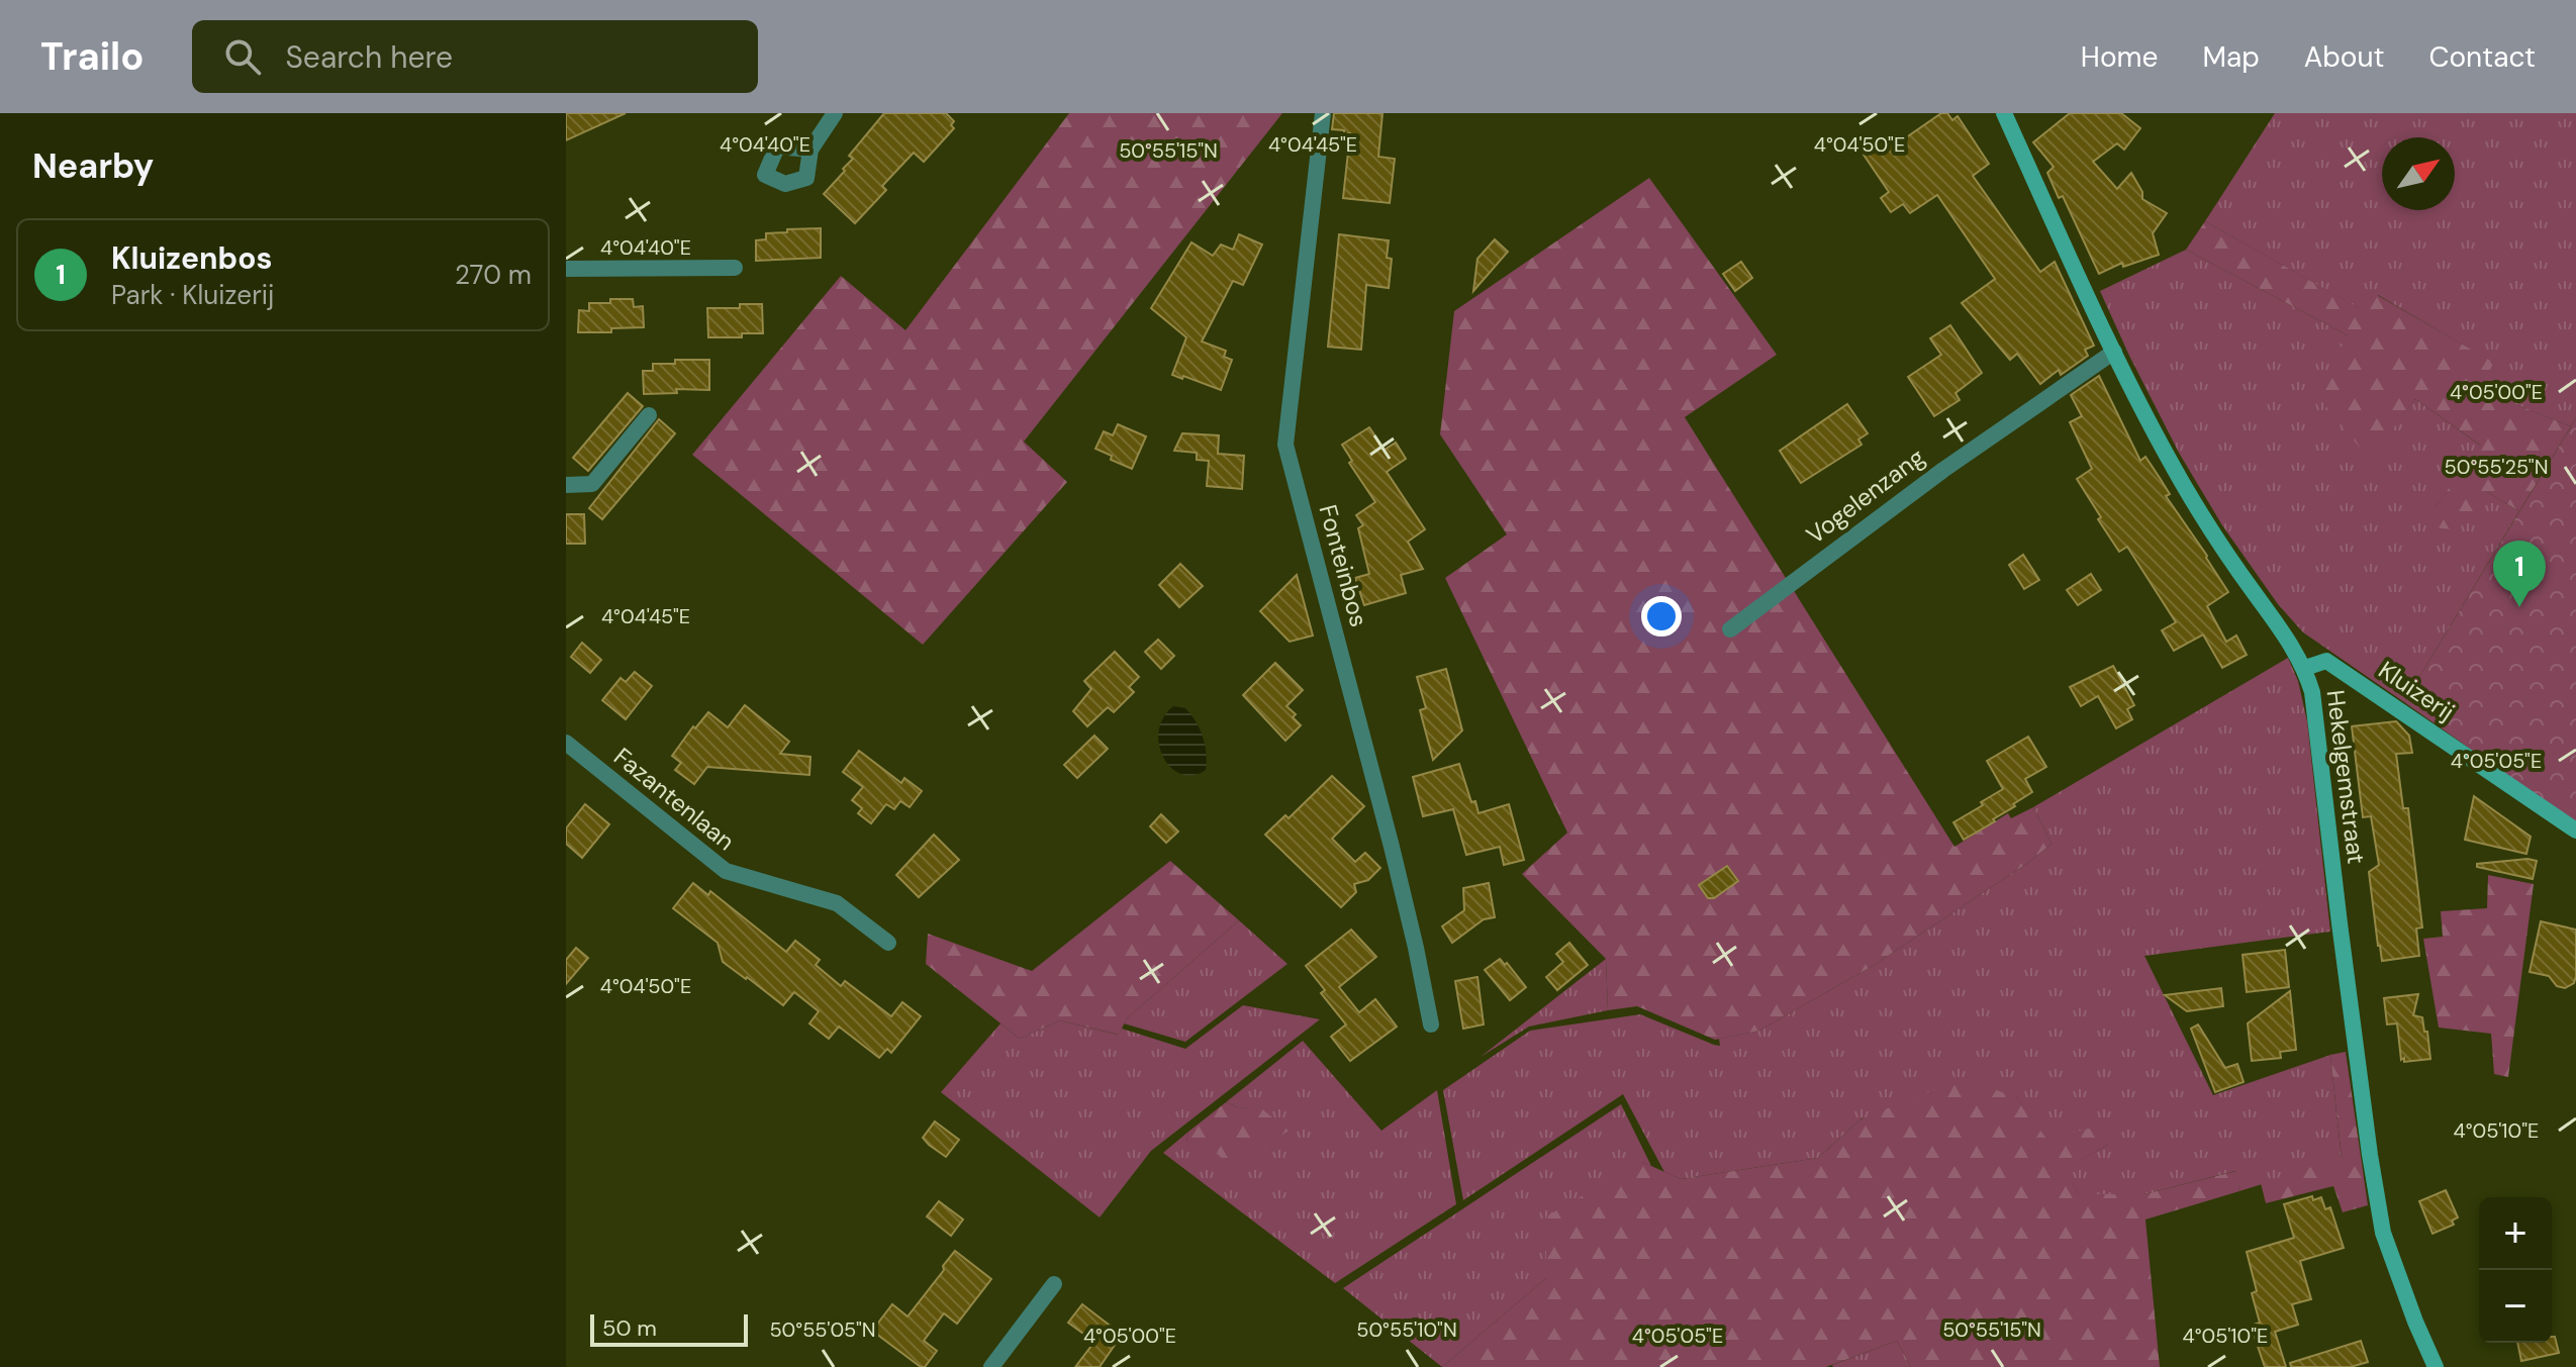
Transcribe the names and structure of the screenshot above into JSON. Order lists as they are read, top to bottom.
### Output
{
  "streets": {
    "street": [
      "Vogelenzang",
      "Fonteinbos",
      "Kluizerij",
      "Hekelgemstraat",
      "Fazantenlaan"
    ]
  },
  "crossings": [
    ["Vogelenzang", "Hekelgemstraat"],
    ["Kluizerij", "Hekelgemstraat"]
  ],
  "scale_bar": "50 m",
  "north": "top right",
  "page": {
    "header": "Trailo",
    "search": "Search here",
    "nav": [
      "Home",
      "Map",
      "About",
      "Contact"
    ],
    "heading": "Nearby",
    "list": [
      {
        "mark": "1",
        "name": "Kluizenbos",
        "note": "Park · Kluizerij",
        "value": "270 m"
      }
    ],
    "pins": "1",
    "map_buttons": ["+", "−"],
    "scale": "50 m"
  },
  "coordinates": [
    "4°04'50\"E",
    "4°04'45\"E",
    "4°04'40\"E",
    "50°55'15\"N",
    "4°05'00\"E",
    "50°55'25\"N",
    "4°05'05\"E",
    "4°05'10\"E",
    "50°55'05\"N",
    "50°55'10\"N"
  ]
}
